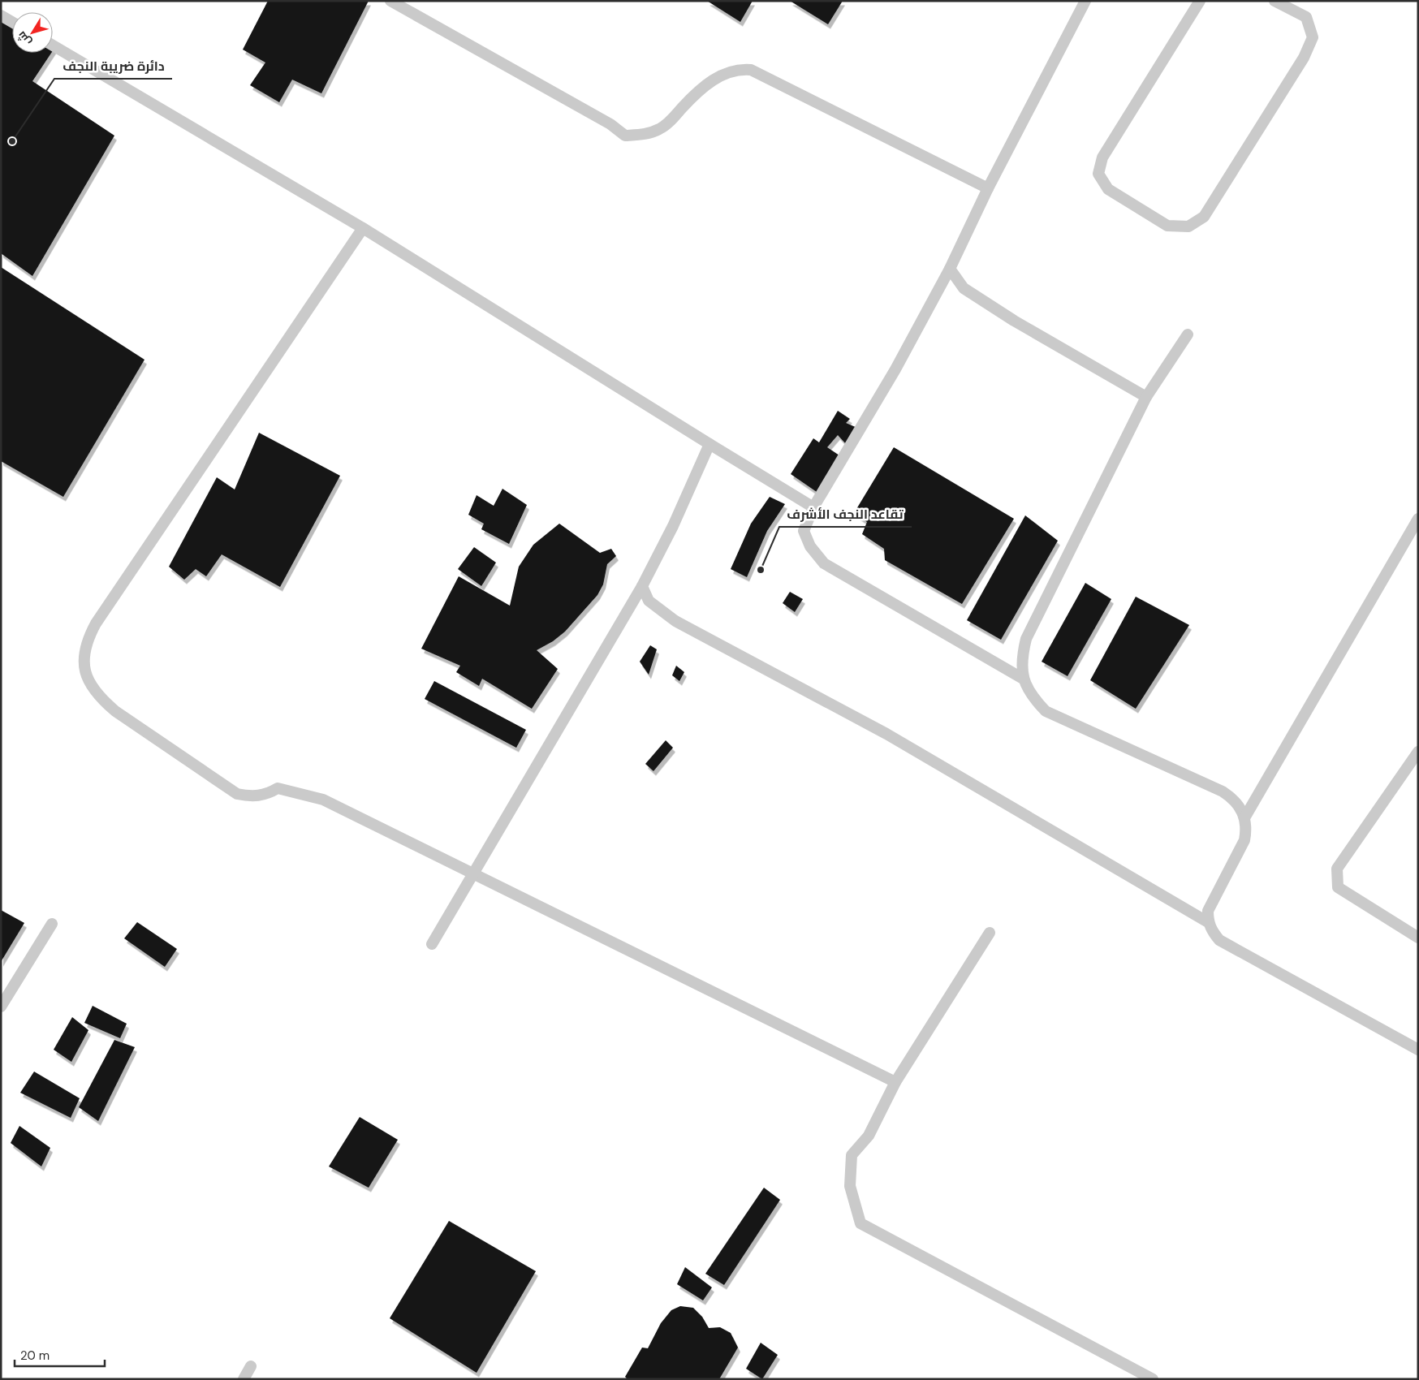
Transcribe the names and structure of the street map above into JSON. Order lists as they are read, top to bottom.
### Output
{
  "places": ["دائرة ضريبة النجف", "تقاعد النجف الأشرف"],
  "scale_bar": "20 m",
  "north": "bottom left"
}
